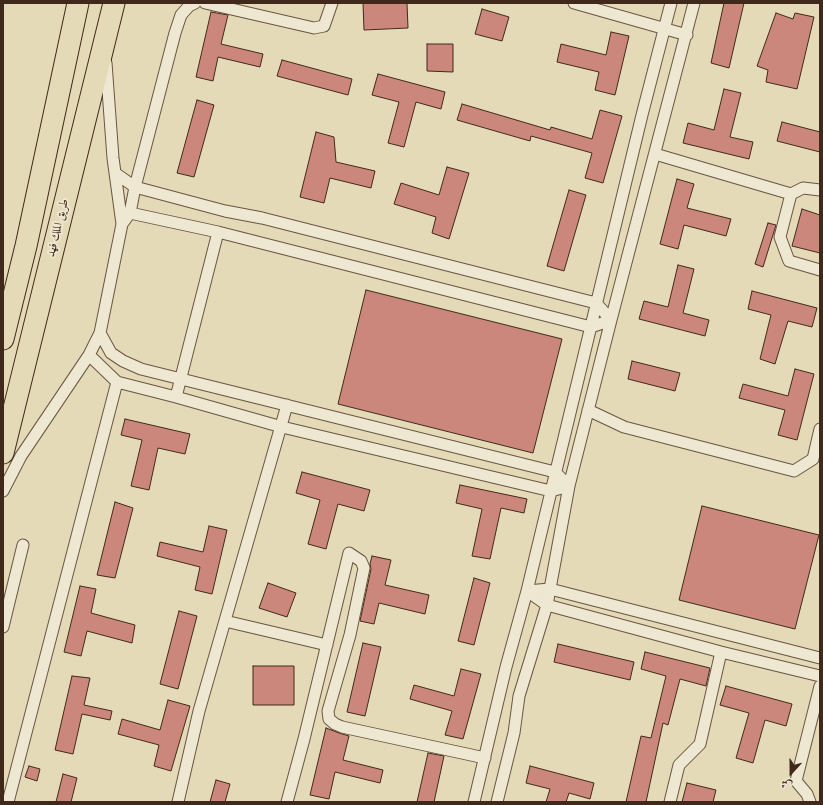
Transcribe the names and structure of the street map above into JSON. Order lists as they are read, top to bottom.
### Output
{
  "streets": {
    "highway": ["طريق الملك فهد"]
  },
  "north": "bottom"
}
